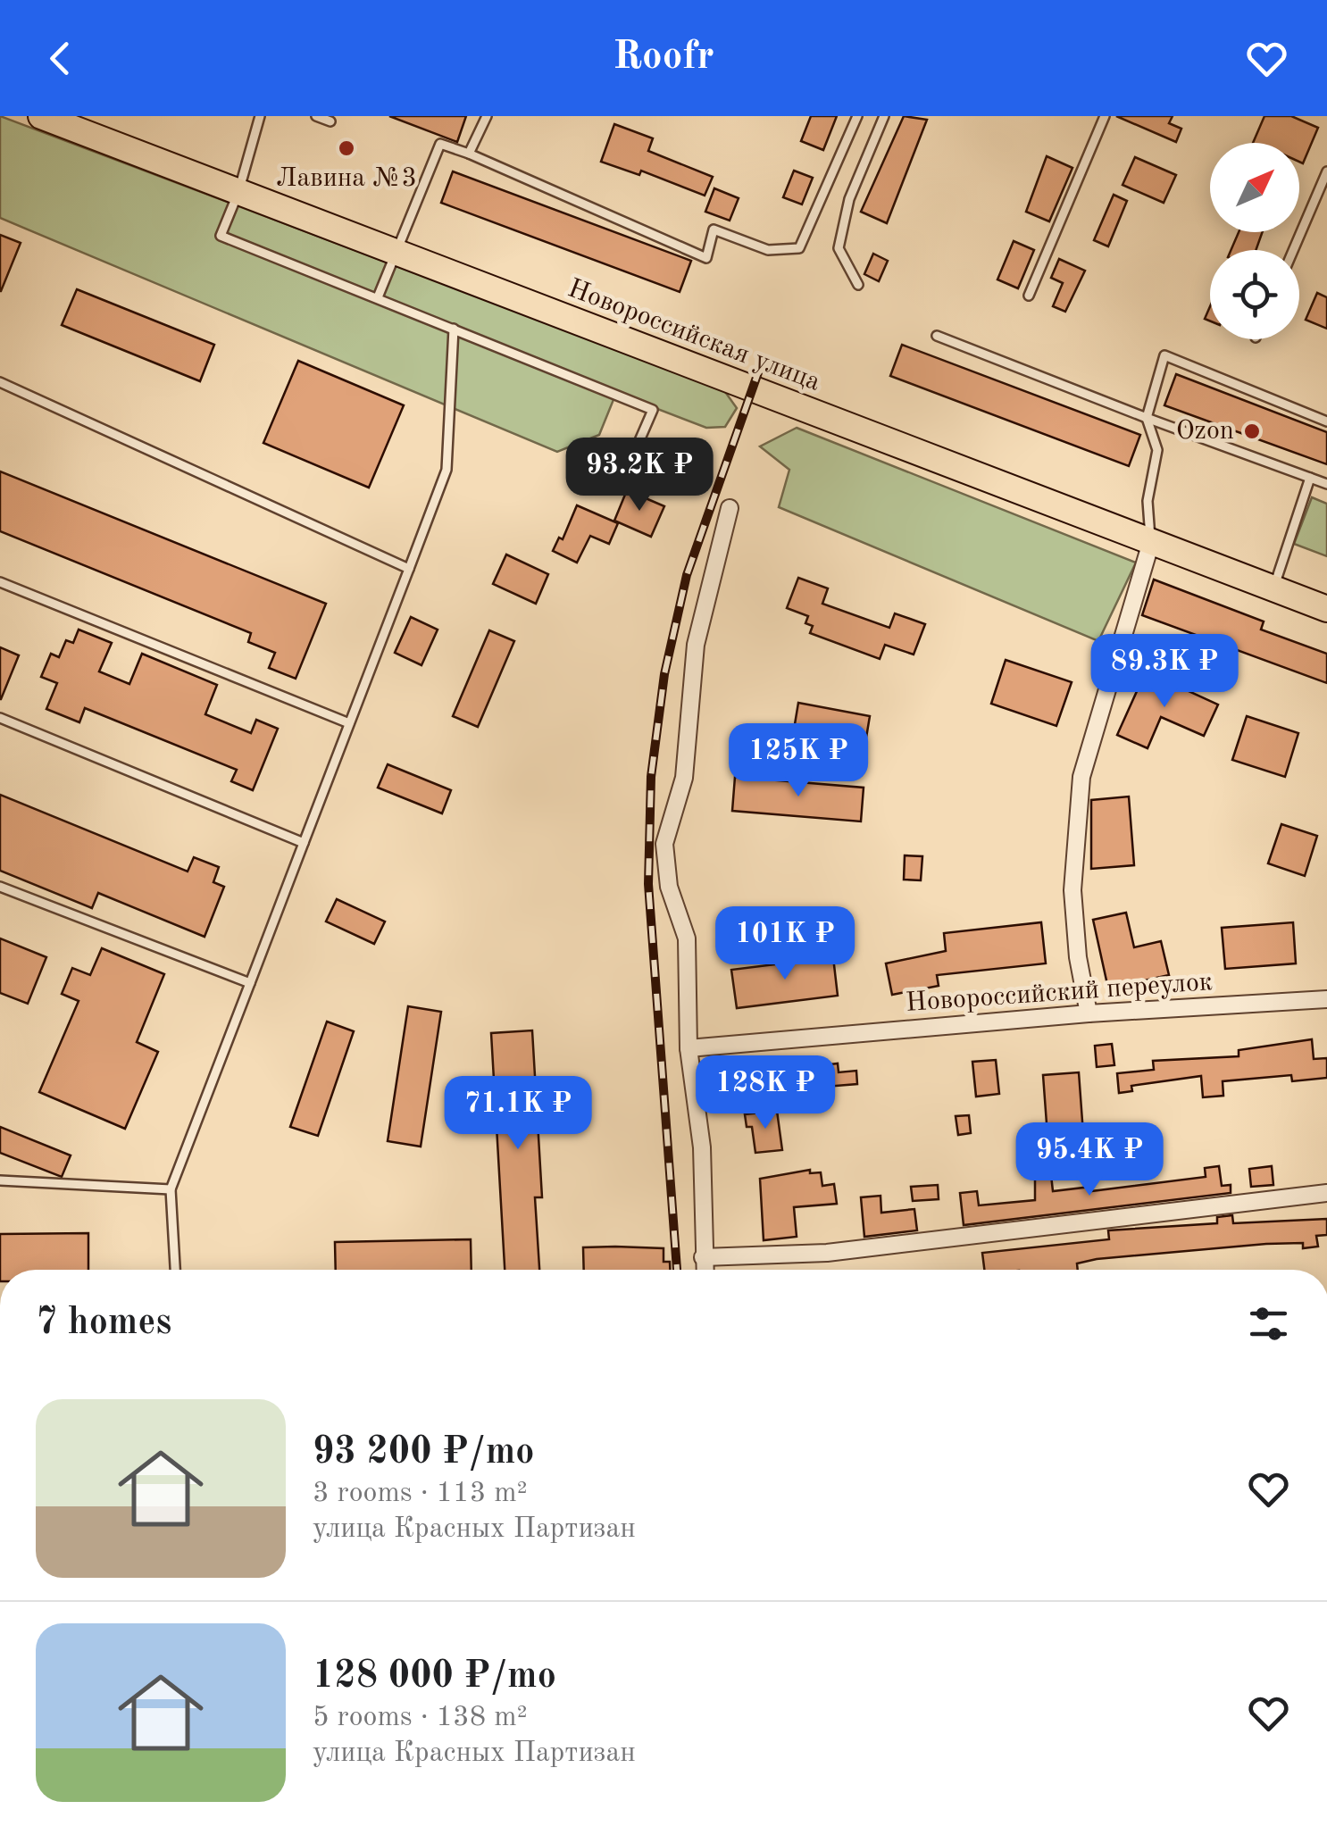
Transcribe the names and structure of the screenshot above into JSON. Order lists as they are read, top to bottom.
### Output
{
  "streets": {
    "main road": ["Новороссийская улица"],
    "street": ["Новороссийский переулок"]
  },
  "places": ["Лавина №3", "Ozon"],
  "north": "top right",
  "page": {
    "header": "Roofr",
    "price": [
      "93.2K ₽",
      "89.3K ₽",
      "125K ₽",
      "101K ₽",
      "128K ₽",
      "71.1K ₽",
      "95.4K ₽"
    ],
    "heading": "7 homes",
    "list": [
      {
        "name": "93 200 ₽/mo",
        "note": "3 rooms · 113 m² · улица Красных Партизан"
      },
      {
        "name": "128 000 ₽/mo",
        "note": "5 rooms · 138 m² · улица Красных Партизан"
      }
    ]
  }
}
